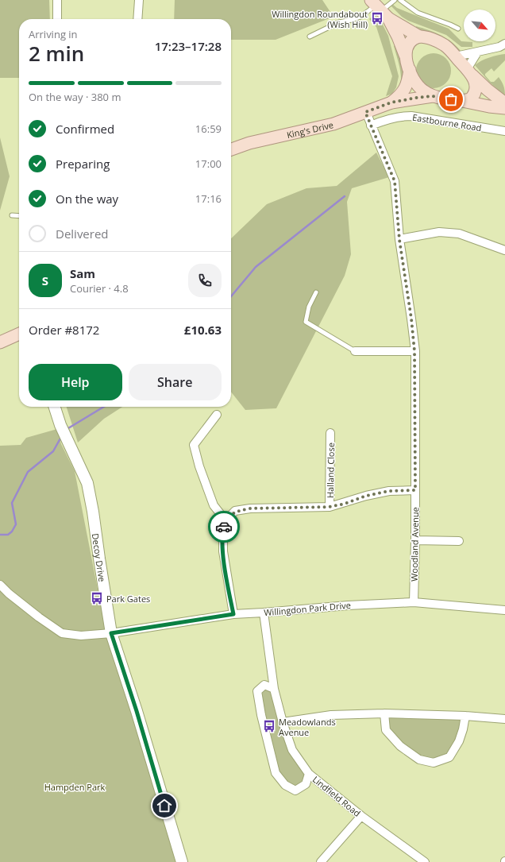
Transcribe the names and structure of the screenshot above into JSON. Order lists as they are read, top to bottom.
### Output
{
  "streets": {
    "main road": ["King's Drive"],
    "street": [
      "Eastbourne Road",
      "Halland Close",
      "Woodland Avenue",
      "Decoy Drive",
      "Willingdon Park Drive",
      "Lindfield Road"
    ]
  },
  "crossings": [
    ["Eastbourne Road", "Woodland Avenue"],
    ["King's Drive", "Woodland Avenue"],
    ["Woodland Avenue", "Willingdon Park Drive"],
    ["Decoy Drive", "Willingdon Park Drive"],
    ["Willingdon Park Drive", "Lindfield Road"]
  ],
  "parks": ["Hampden Park"],
  "places": {
    "bus stop": ["Willingdon Roundabout (Wish Hill)", "Park Gates", "Meadowlands Avenue"]
  },
  "north": "bottom right",
  "page": {
    "heading": ["2 min", "Arriving in", "17:23–17:28"],
    "panel": [
      "Sam",
      "Courier · 4.8",
      "Order #8172",
      "£10.63"
    ],
    "bar": "On the way · 380 m",
    "list": [
      ["Confirmed", "16:59"],
      ["Preparing", "17:00"],
      ["On the way", "17:16"],
      "Delivered"
    ],
    "round": "S",
    "buttons": ["Help", "Share"]
  }
}
